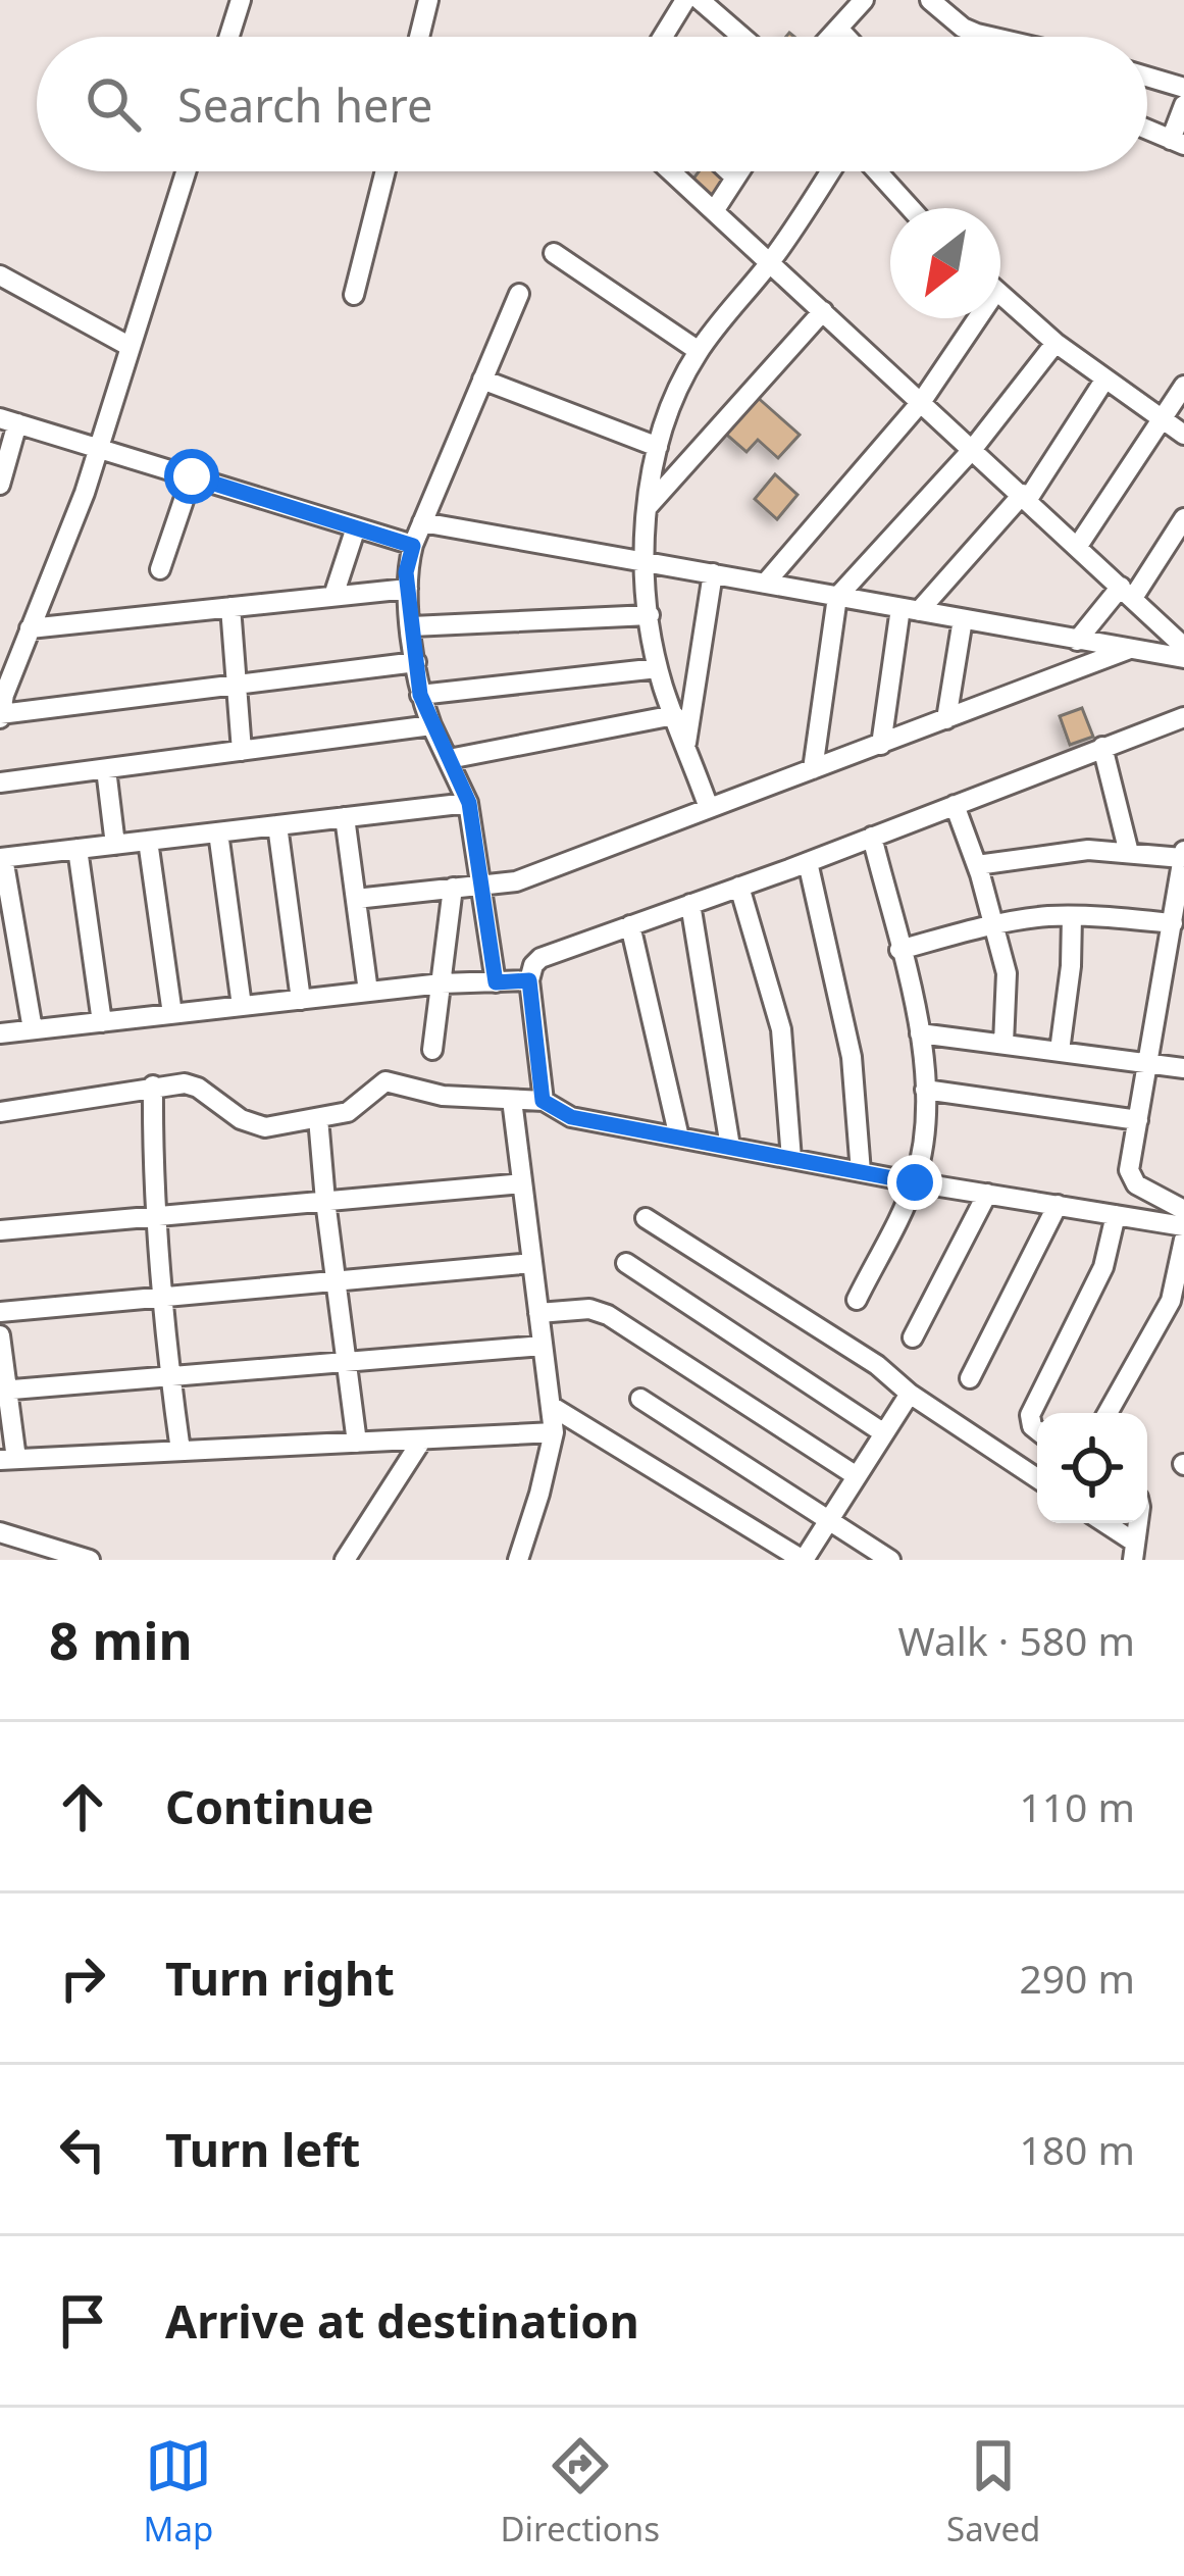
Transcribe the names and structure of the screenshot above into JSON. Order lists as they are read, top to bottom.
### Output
{
  "north": "bottom left",
  "page": {
    "search": "Search here",
    "heading": ["8 min", "Walk · 580 m"],
    "list": [
      ["Continue", "110 m"],
      ["Turn right", "290 m"],
      ["Turn left", "180 m"],
      "Arrive at destination"
    ],
    "nav": ["Map", "Directions", "Saved"]
  }
}
